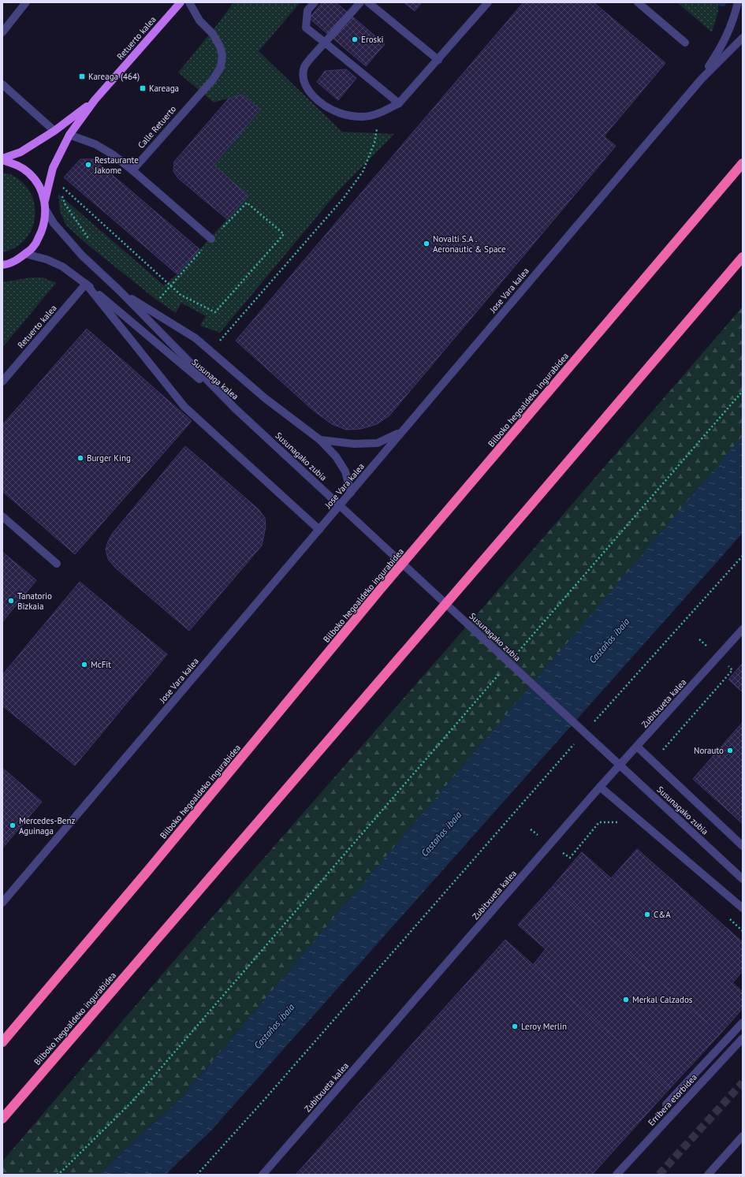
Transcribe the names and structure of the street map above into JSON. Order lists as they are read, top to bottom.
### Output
{
  "streets": {
    "highway": ["Bilboko hegoaldeko ingurabidea"],
    "main road": ["Retuerto kalea"],
    "street": [
      "Calle Retuerto",
      "Jose Vara kalea",
      "Susunaga kalea",
      "Susunagako zubia",
      "Zubitxueta kalea",
      "Erribera etorbidea"
    ]
  },
  "crossings": [
    ["Retuerto kalea", "Susunaga kalea"],
    ["Jose Vara kalea", "Susunaga kalea"],
    ["Susunaga kalea", "Susunagako zubia"]
  ],
  "water": ["Castaños ibaia"],
  "places": {
    "other": [
      "Eroski",
      "Restaurante Jakome",
      "Novalti S.A . Aeronautic & Space",
      "Burger King",
      "Tanatorio Bizkaia",
      "McFit",
      "Norauto",
      "Mercedes-Benz Aguinaga",
      "C&A",
      "Merkal Calzados",
      "Leroy Merlin"
    ],
    "transit": ["Kareaga (464)", "Kareaga"]
  }
}
